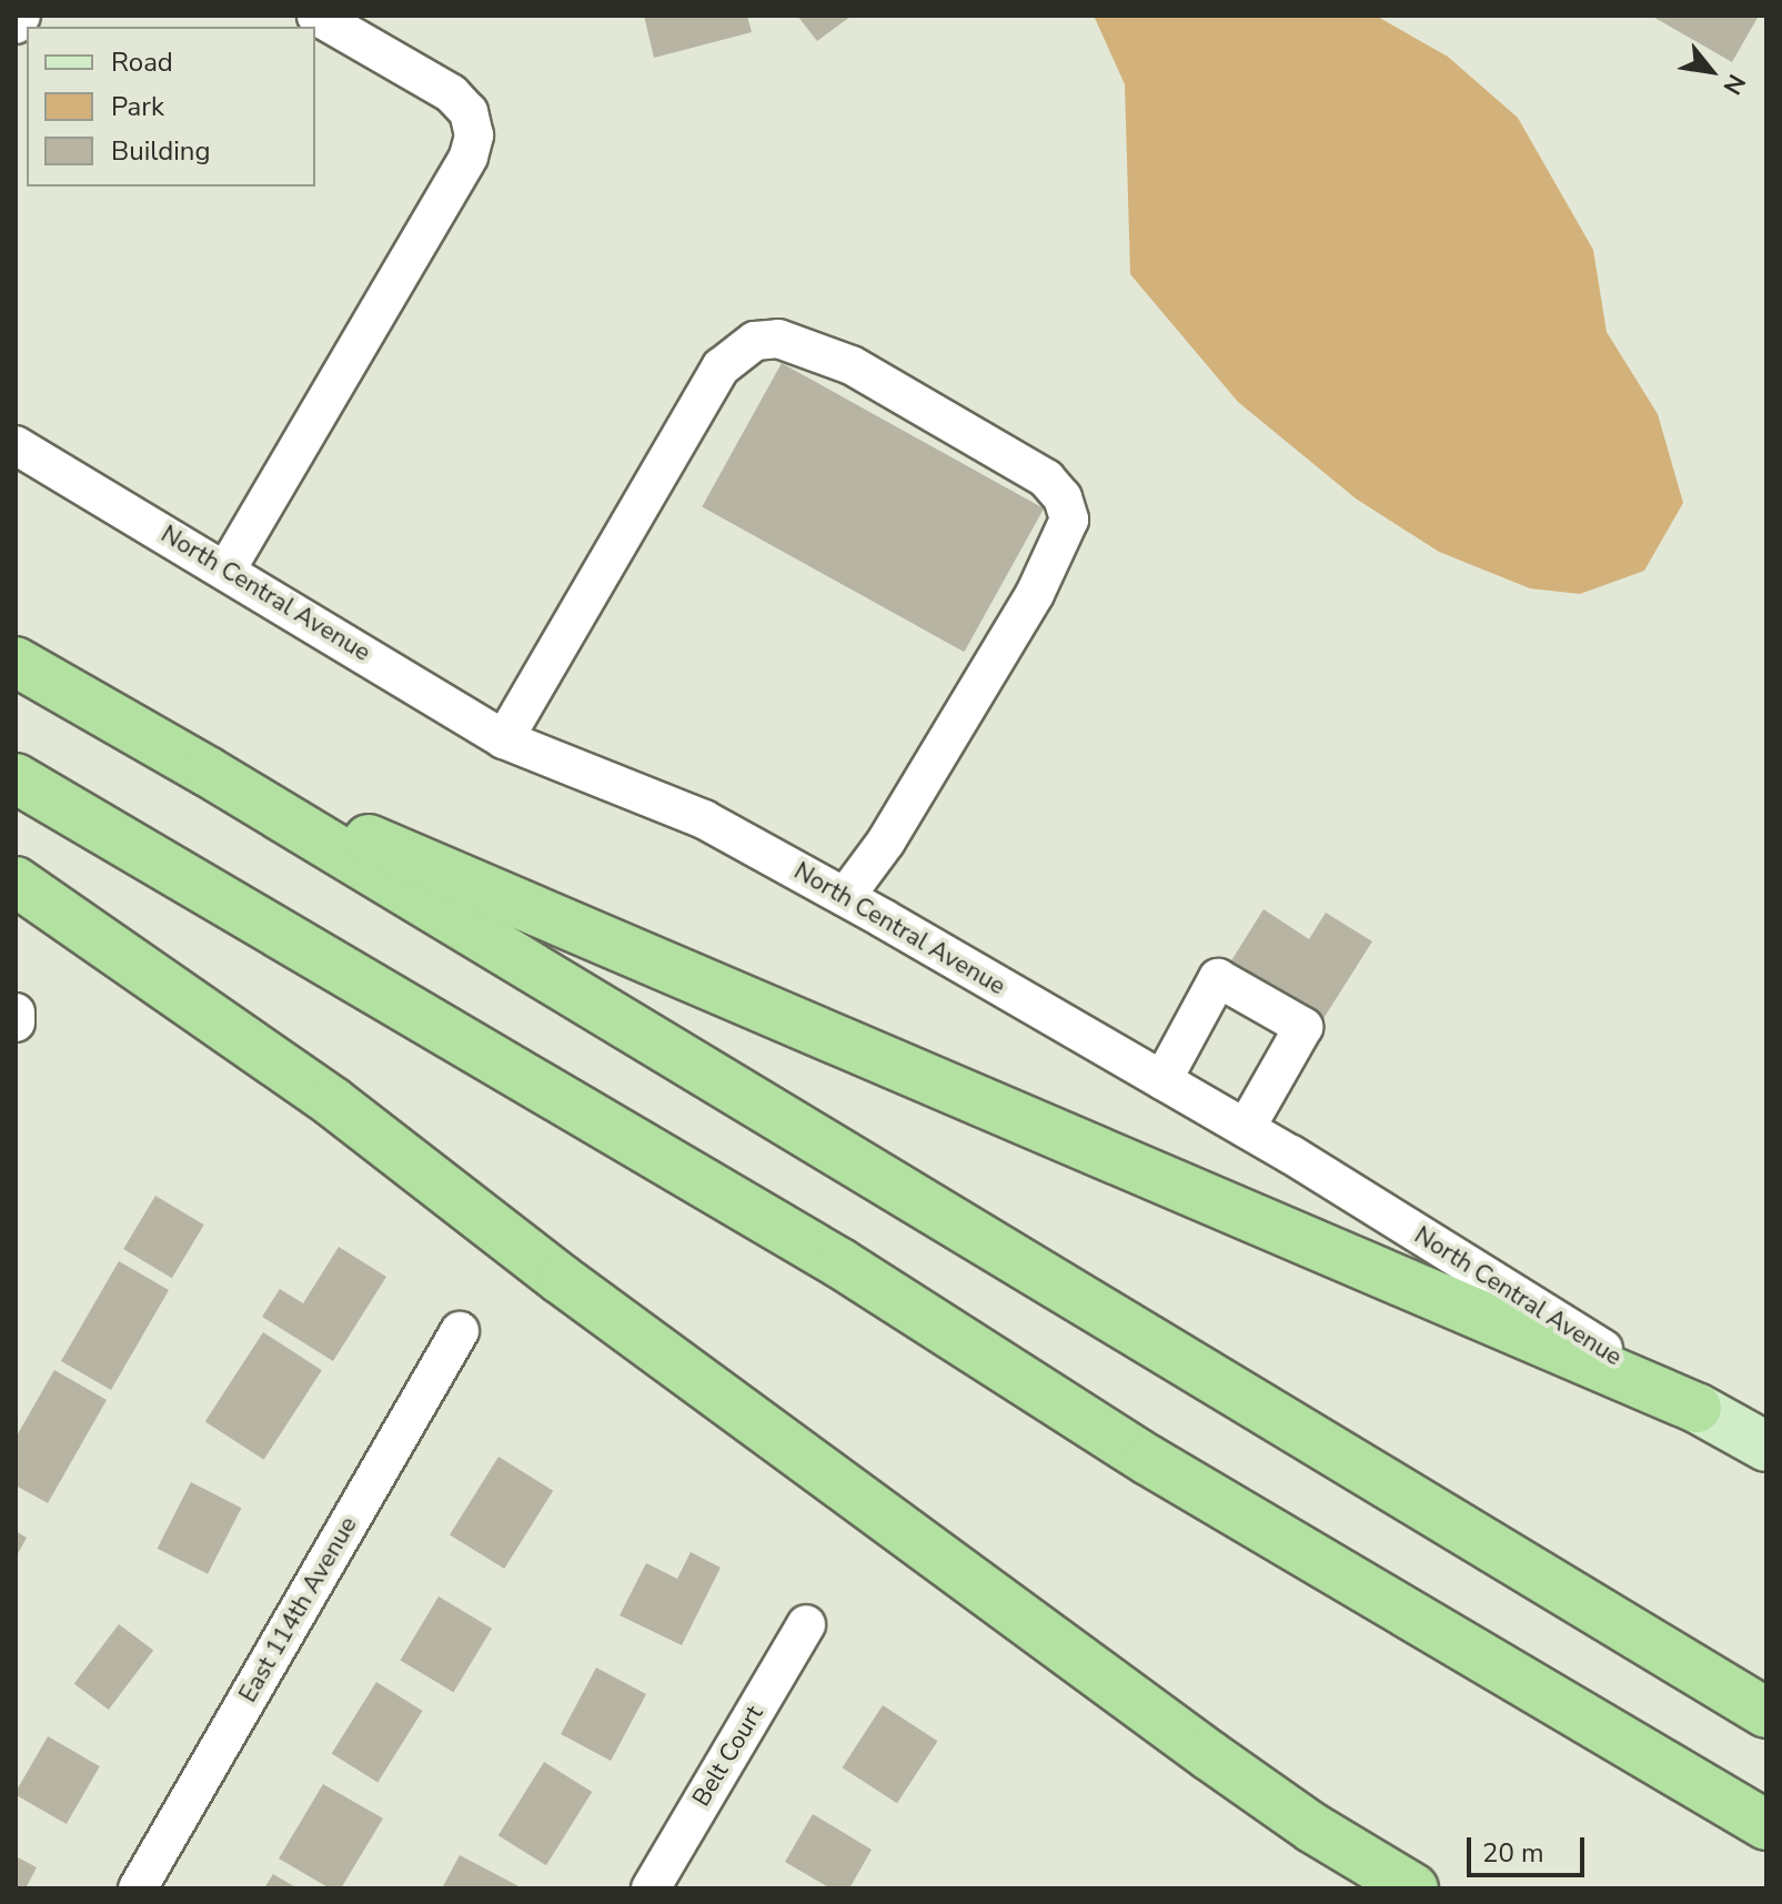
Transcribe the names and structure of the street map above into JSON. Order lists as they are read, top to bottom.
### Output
{
  "streets": {
    "main road": ["North Central Avenue"],
    "street": ["East 114th Avenue", "Belt Court"]
  },
  "legend": ["Road", "Park", "Building"],
  "scale_bar": "20 m",
  "north": "bottom right"
}
